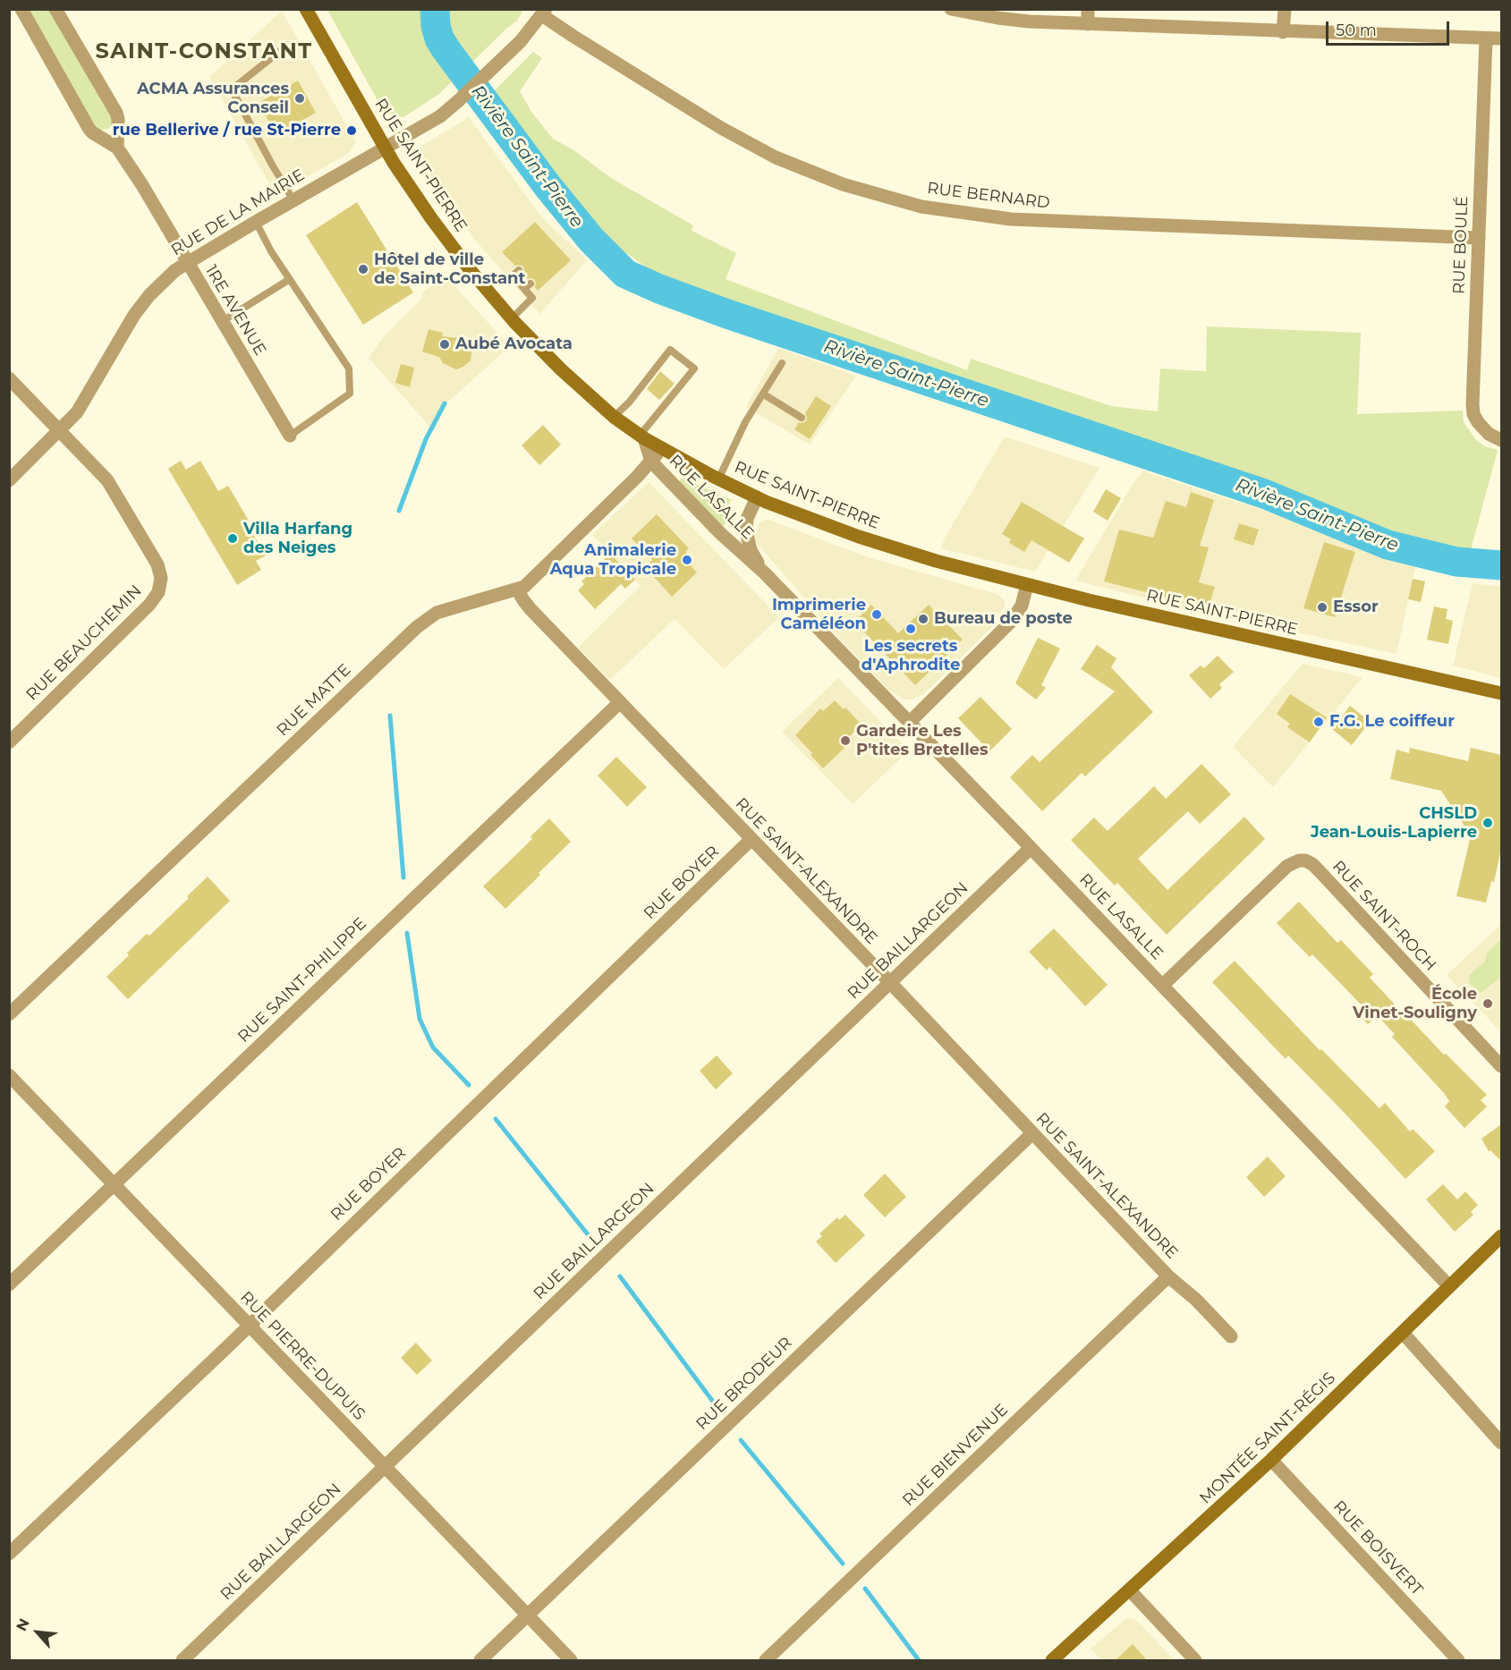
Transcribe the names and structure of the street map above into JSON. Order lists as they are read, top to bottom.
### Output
{
  "streets": {
    "main road": ["RUE SAINT-PIERRE", "MONTÉE SAINT-RÉGIS"],
    "street": [
      "RUE BERNARD",
      "RUE DE LA MAIRIE",
      "RUE BOULÉ",
      "1RE AVENUE",
      "RUE LASALLE",
      "RUE BEAUCHEMIN",
      "RUE MATTE",
      "RUE SAINT-ALEXANDRE",
      "RUE BOYER",
      "RUE SAINT-ROCH",
      "RUE BAILLARGEON",
      "RUE SAINT-PHILIPPE",
      "RUE PIERRE-DUPUIS",
      "RUE BRODEUR",
      "RUE BIENVENUE",
      "RUE BOISVERT"
    ]
  },
  "crossings": [
    ["RUE SAINT-PIERRE", "RUE DE LA MAIRIE"],
    ["RUE SAINT-PIERRE", "RUE LASALLE"],
    ["RUE SAINT-PIERRE", "RUE MATTE"],
    ["RUE BERNARD", "RUE DE LA MAIRIE"],
    ["RUE BERNARD", "RUE BOULÉ"],
    ["RUE DE LA MAIRIE", "1RE AVENUE"],
    ["RUE DE LA MAIRIE", "RUE BEAUCHEMIN"],
    ["RUE LASALLE", "RUE MATTE"],
    ["RUE LASALLE", "RUE SAINT-ROCH"],
    ["RUE LASALLE", "RUE BAILLARGEON"],
    ["RUE LASALLE", "MONTÉE SAINT-RÉGIS"],
    ["RUE MATTE", "RUE SAINT-ALEXANDRE"],
    ["RUE SAINT-ALEXANDRE", "RUE BOYER"],
    ["RUE SAINT-ALEXANDRE", "RUE BAILLARGEON"],
    ["RUE SAINT-ALEXANDRE", "RUE SAINT-PHILIPPE"],
    ["RUE SAINT-ALEXANDRE", "RUE BRODEUR"],
    ["RUE SAINT-ALEXANDRE", "RUE BIENVENUE"],
    ["RUE BOYER", "RUE PIERRE-DUPUIS"],
    ["RUE BAILLARGEON", "RUE PIERRE-DUPUIS"],
    ["RUE SAINT-PHILIPPE", "RUE PIERRE-DUPUIS"],
    ["RUE PIERRE-DUPUIS", "RUE BRODEUR"],
    ["MONTÉE SAINT-RÉGIS", "RUE BOISVERT"]
  ],
  "districts": ["SAINT-CONSTANT"],
  "water": ["Rivière Saint-Pierre"],
  "places": [
    "ACMA Assurances Conseil",
    "rue Bellerive / rue St-Pierre",
    "Hôtel de ville de Saint-Constant",
    "Aubé Avocata",
    "Villa Harfang des Neiges",
    "Animalerie Aqua Tropicale",
    "Essor",
    "Imprimerie Caméléon",
    "Bureau de poste",
    "Les secrets d'Aphrodite",
    "F.G. Le coiffeur",
    "Gardeire Les P'tites Bretelles",
    "CHSLD Jean-Louis-Lapierre",
    "École Vinet-Souligny"
  ],
  "scale_bar": "50 m",
  "north": "top left"
}
